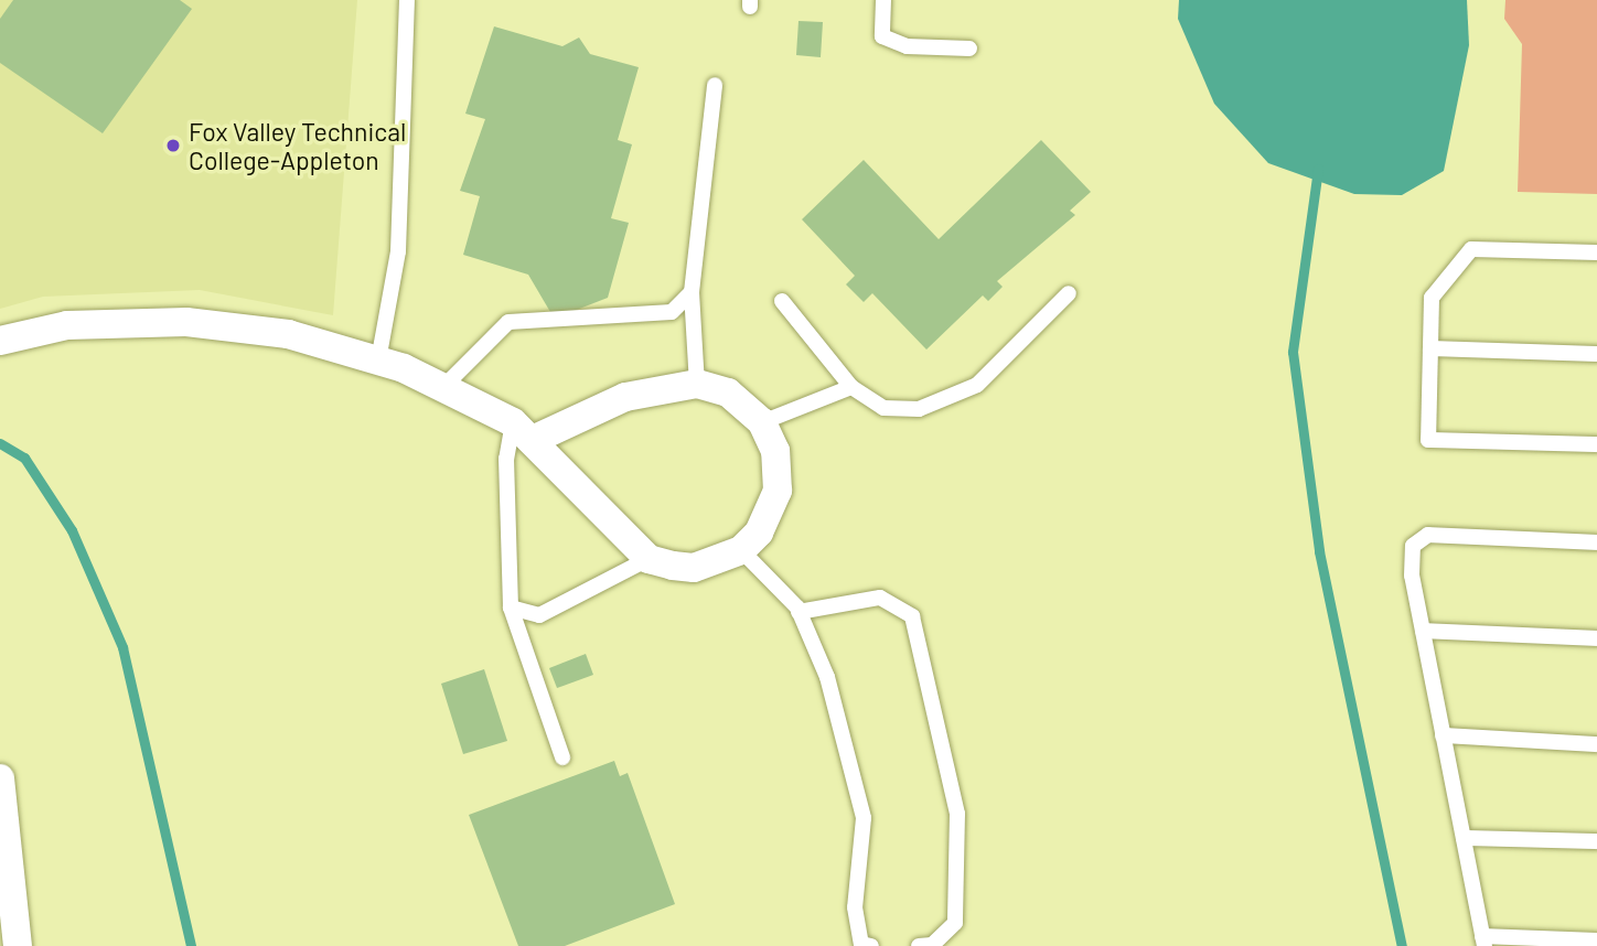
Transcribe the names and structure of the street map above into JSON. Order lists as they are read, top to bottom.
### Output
{
  "places": ["Fox Valley Technical College-Appleton"]
}
